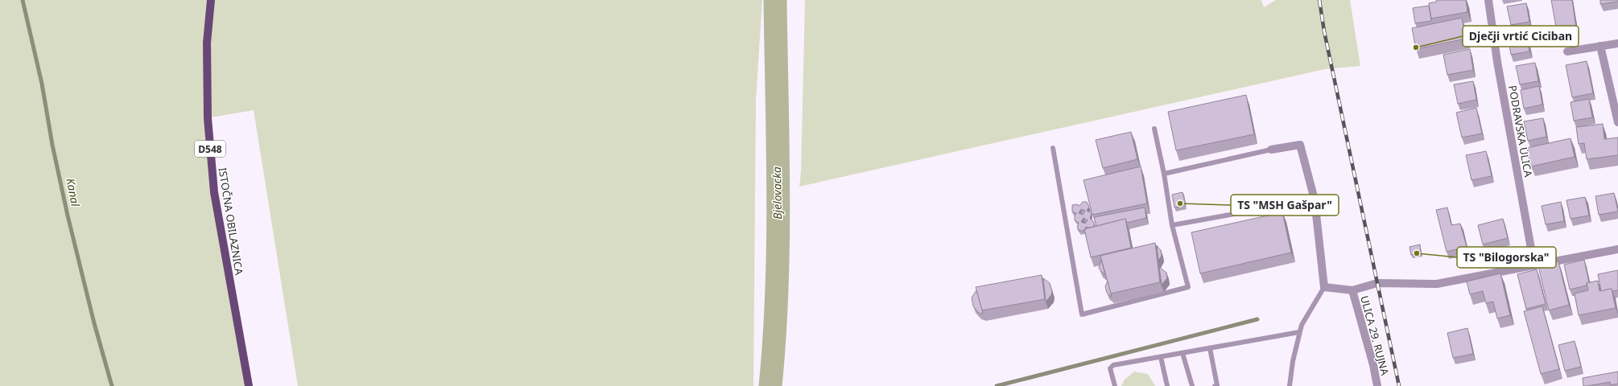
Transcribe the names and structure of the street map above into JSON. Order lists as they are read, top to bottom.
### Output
{
  "streets": {
    "main road": ["D548", "ISTOČNA OBILAZNICA"],
    "street": ["PODRAVSKA ULICA", "ULICA 29. RUJNA"]
  },
  "water": ["Kanal", "Bjelovacka"],
  "places": ["Dječji vrtić Ciciban", "TS \"MSH Gašpar\"", "TS \"Bilogorska\""]
}
